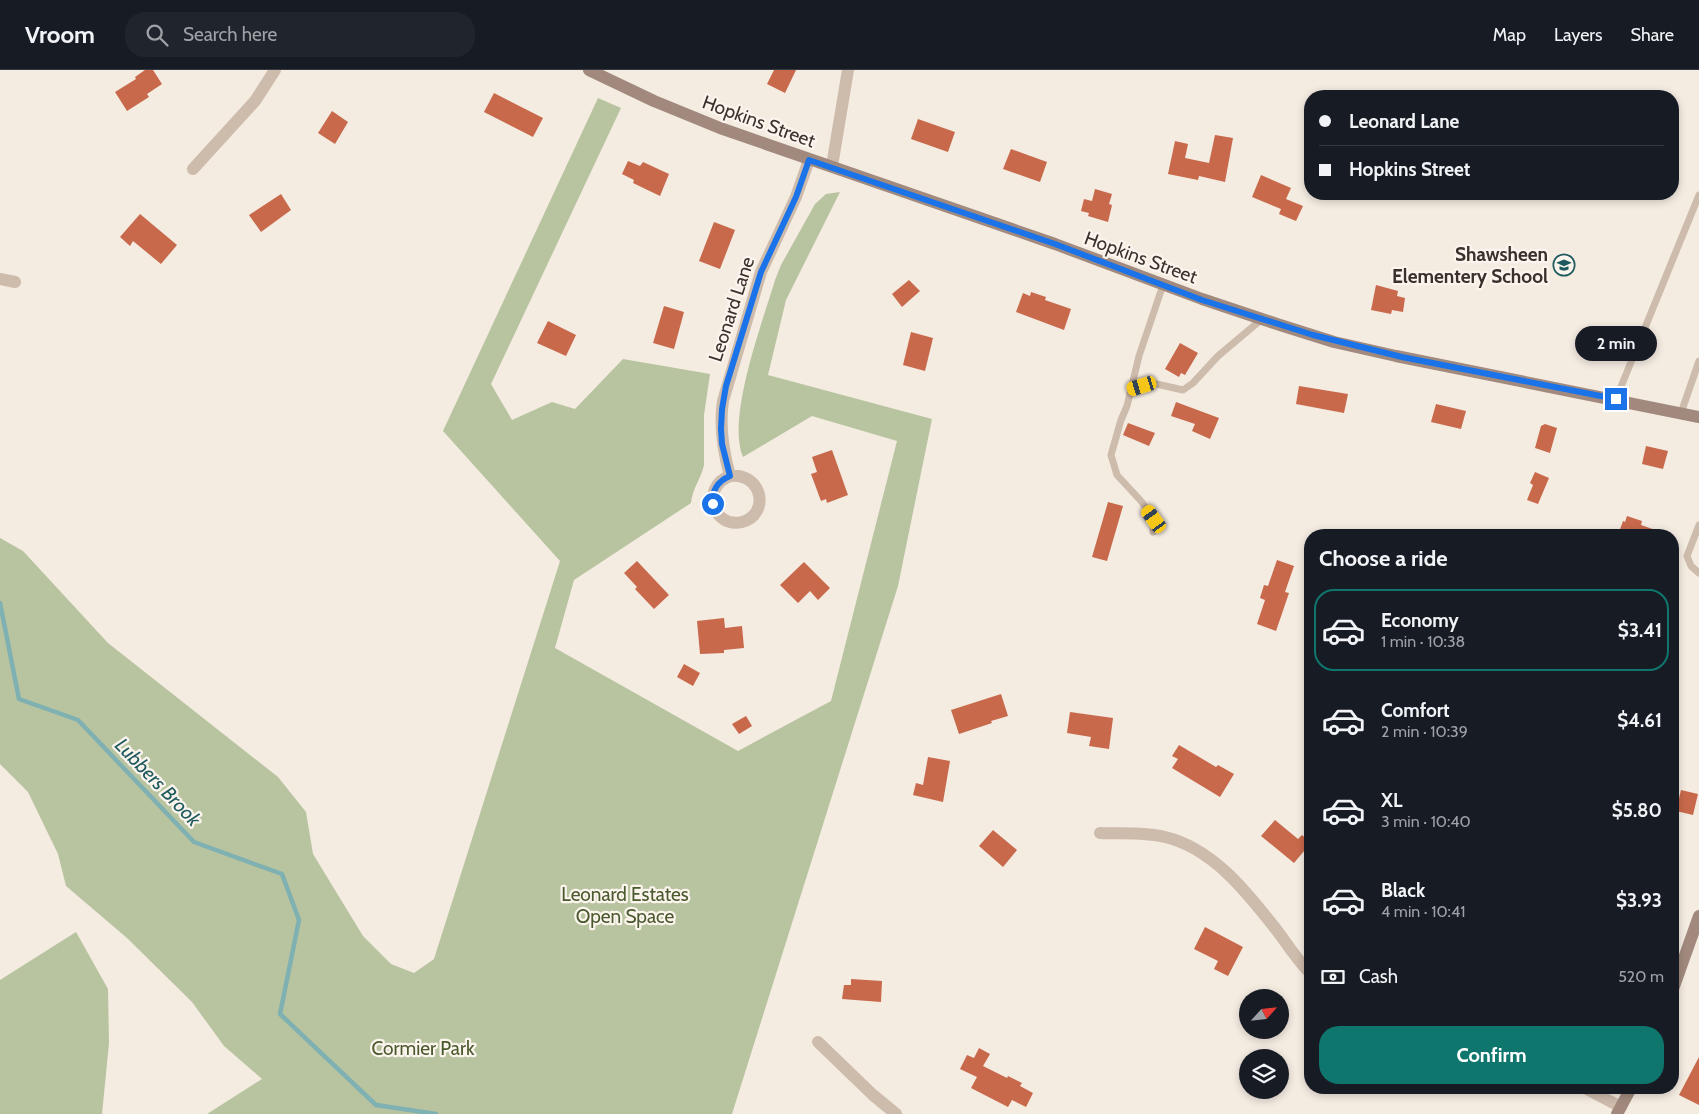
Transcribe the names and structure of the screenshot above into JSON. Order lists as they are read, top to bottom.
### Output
{
  "streets": {
    "street": ["Hopkins Street", "Leonard Lane"]
  },
  "crossings": [
    ["Hopkins Street", "Leonard Lane"]
  ],
  "water": ["Lubbers Brook"],
  "parks": ["Leonard Estates Open Space", "Cormier Park"],
  "places": {
    "school or university": ["Shawsheen Elementery School"]
  },
  "north": "top right",
  "page": {
    "header": "Vroom",
    "search": "Search here",
    "nav": ["Map", "Layers", "Share"],
    "banner": ["Leonard Lane", "Hopkins Street"],
    "bubble": "2 min",
    "heading": "Choose a ride",
    "list": [
      {
        "name": "Economy",
        "note": "1 min · 10:38",
        "value": "$3.41"
      },
      {
        "name": "Comfort",
        "note": "2 min · 10:39",
        "value": "$4.61"
      },
      {
        "name": "XL",
        "note": "3 min · 10:40",
        "value": "$5.80"
      },
      {
        "name": "Black",
        "note": "4 min · 10:41",
        "value": "$3.93"
      }
    ],
    "pay": ["Cash", "520 m"],
    "buttons": "Confirm"
  }
}
